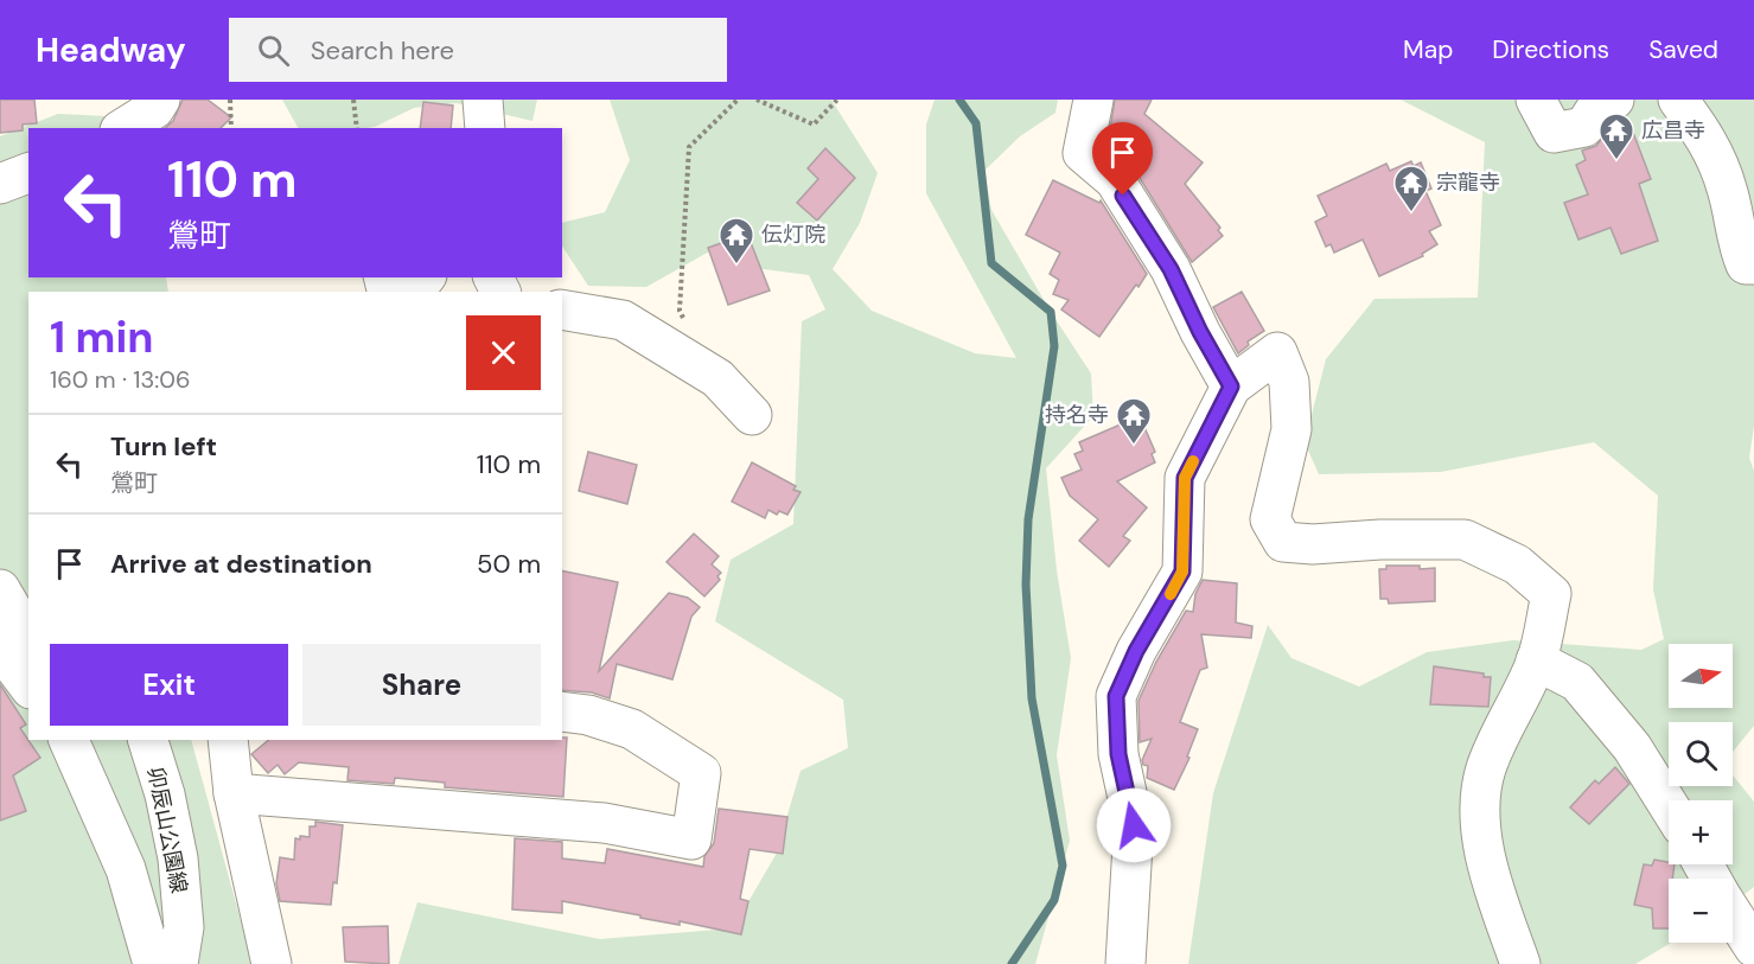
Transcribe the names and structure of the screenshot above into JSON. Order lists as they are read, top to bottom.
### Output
{
  "streets": {
    "street": ["卯辰山公園線"]
  },
  "places": {
    "temple": [
      "広昌寺",
      "宗龍寺",
      "伝灯院",
      "持名寺"
    ]
  },
  "north": "right",
  "page": {
    "header": "Headway",
    "search": "Search here",
    "nav": ["Map", "Directions", "Saved"],
    "turn": ["110 m", "鶯町"],
    "heading": ["1 min", "160 m · 13:06"],
    "list": [
      {
        "name": "Turn left",
        "note": "鶯町",
        "value": "110 m"
      },
      {
        "name": "Arrive at destination",
        "value": "50 m"
      }
    ],
    "buttons": ["Exit", "Share"],
    "map_buttons": ["+", "−"]
  }
}
